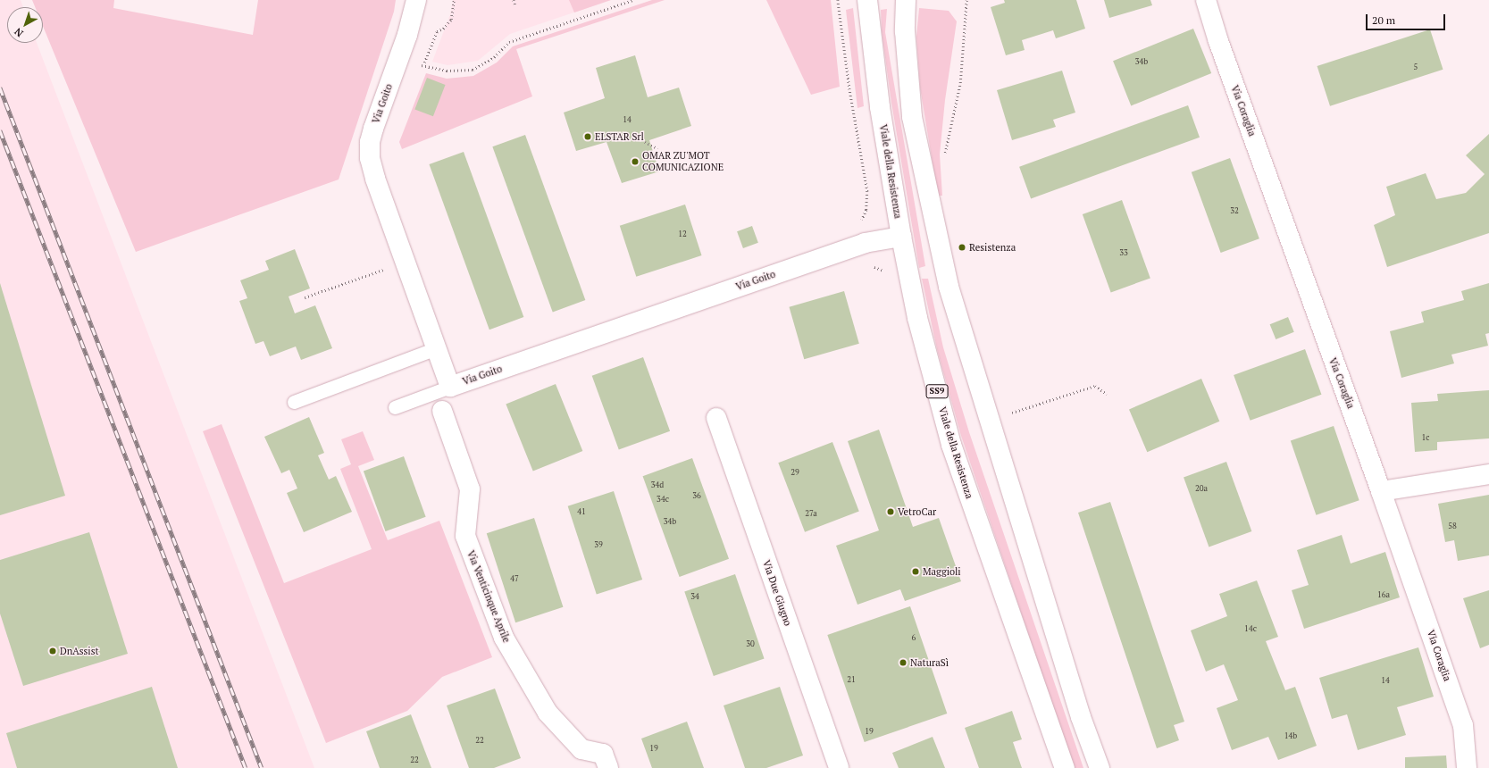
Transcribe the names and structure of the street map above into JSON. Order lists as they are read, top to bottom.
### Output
{
  "streets": {
    "street": [
      "Via Goito",
      "Via Coraglia",
      "Viale della Resistenza",
      "SS9",
      "Via Due Giugno",
      "Via Venticinque Aprile"
    ]
  },
  "crossings": [
    ["Via Goito", "Viale della Resistenza"]
  ],
  "places": [
    "ELSTAR Srl",
    "OMAR ZU'MOT COMUNICAZIONE",
    "Resistenza",
    "VetroCar",
    "Maggioli",
    "DnAssist",
    "NaturaSì"
  ],
  "house_numbers": [
    "34b",
    "5",
    "14",
    "32",
    "12",
    "33",
    "1c",
    "29",
    "34d",
    "20a",
    "36",
    "34c",
    "41",
    "27a",
    "34b",
    "58",
    "39",
    "47",
    "16a",
    "34",
    "14c",
    "6",
    "30",
    "21",
    "14",
    "19",
    "14b",
    "22",
    "19",
    "22"
  ],
  "scale_bar": "20 m",
  "north": "bottom left"
}
